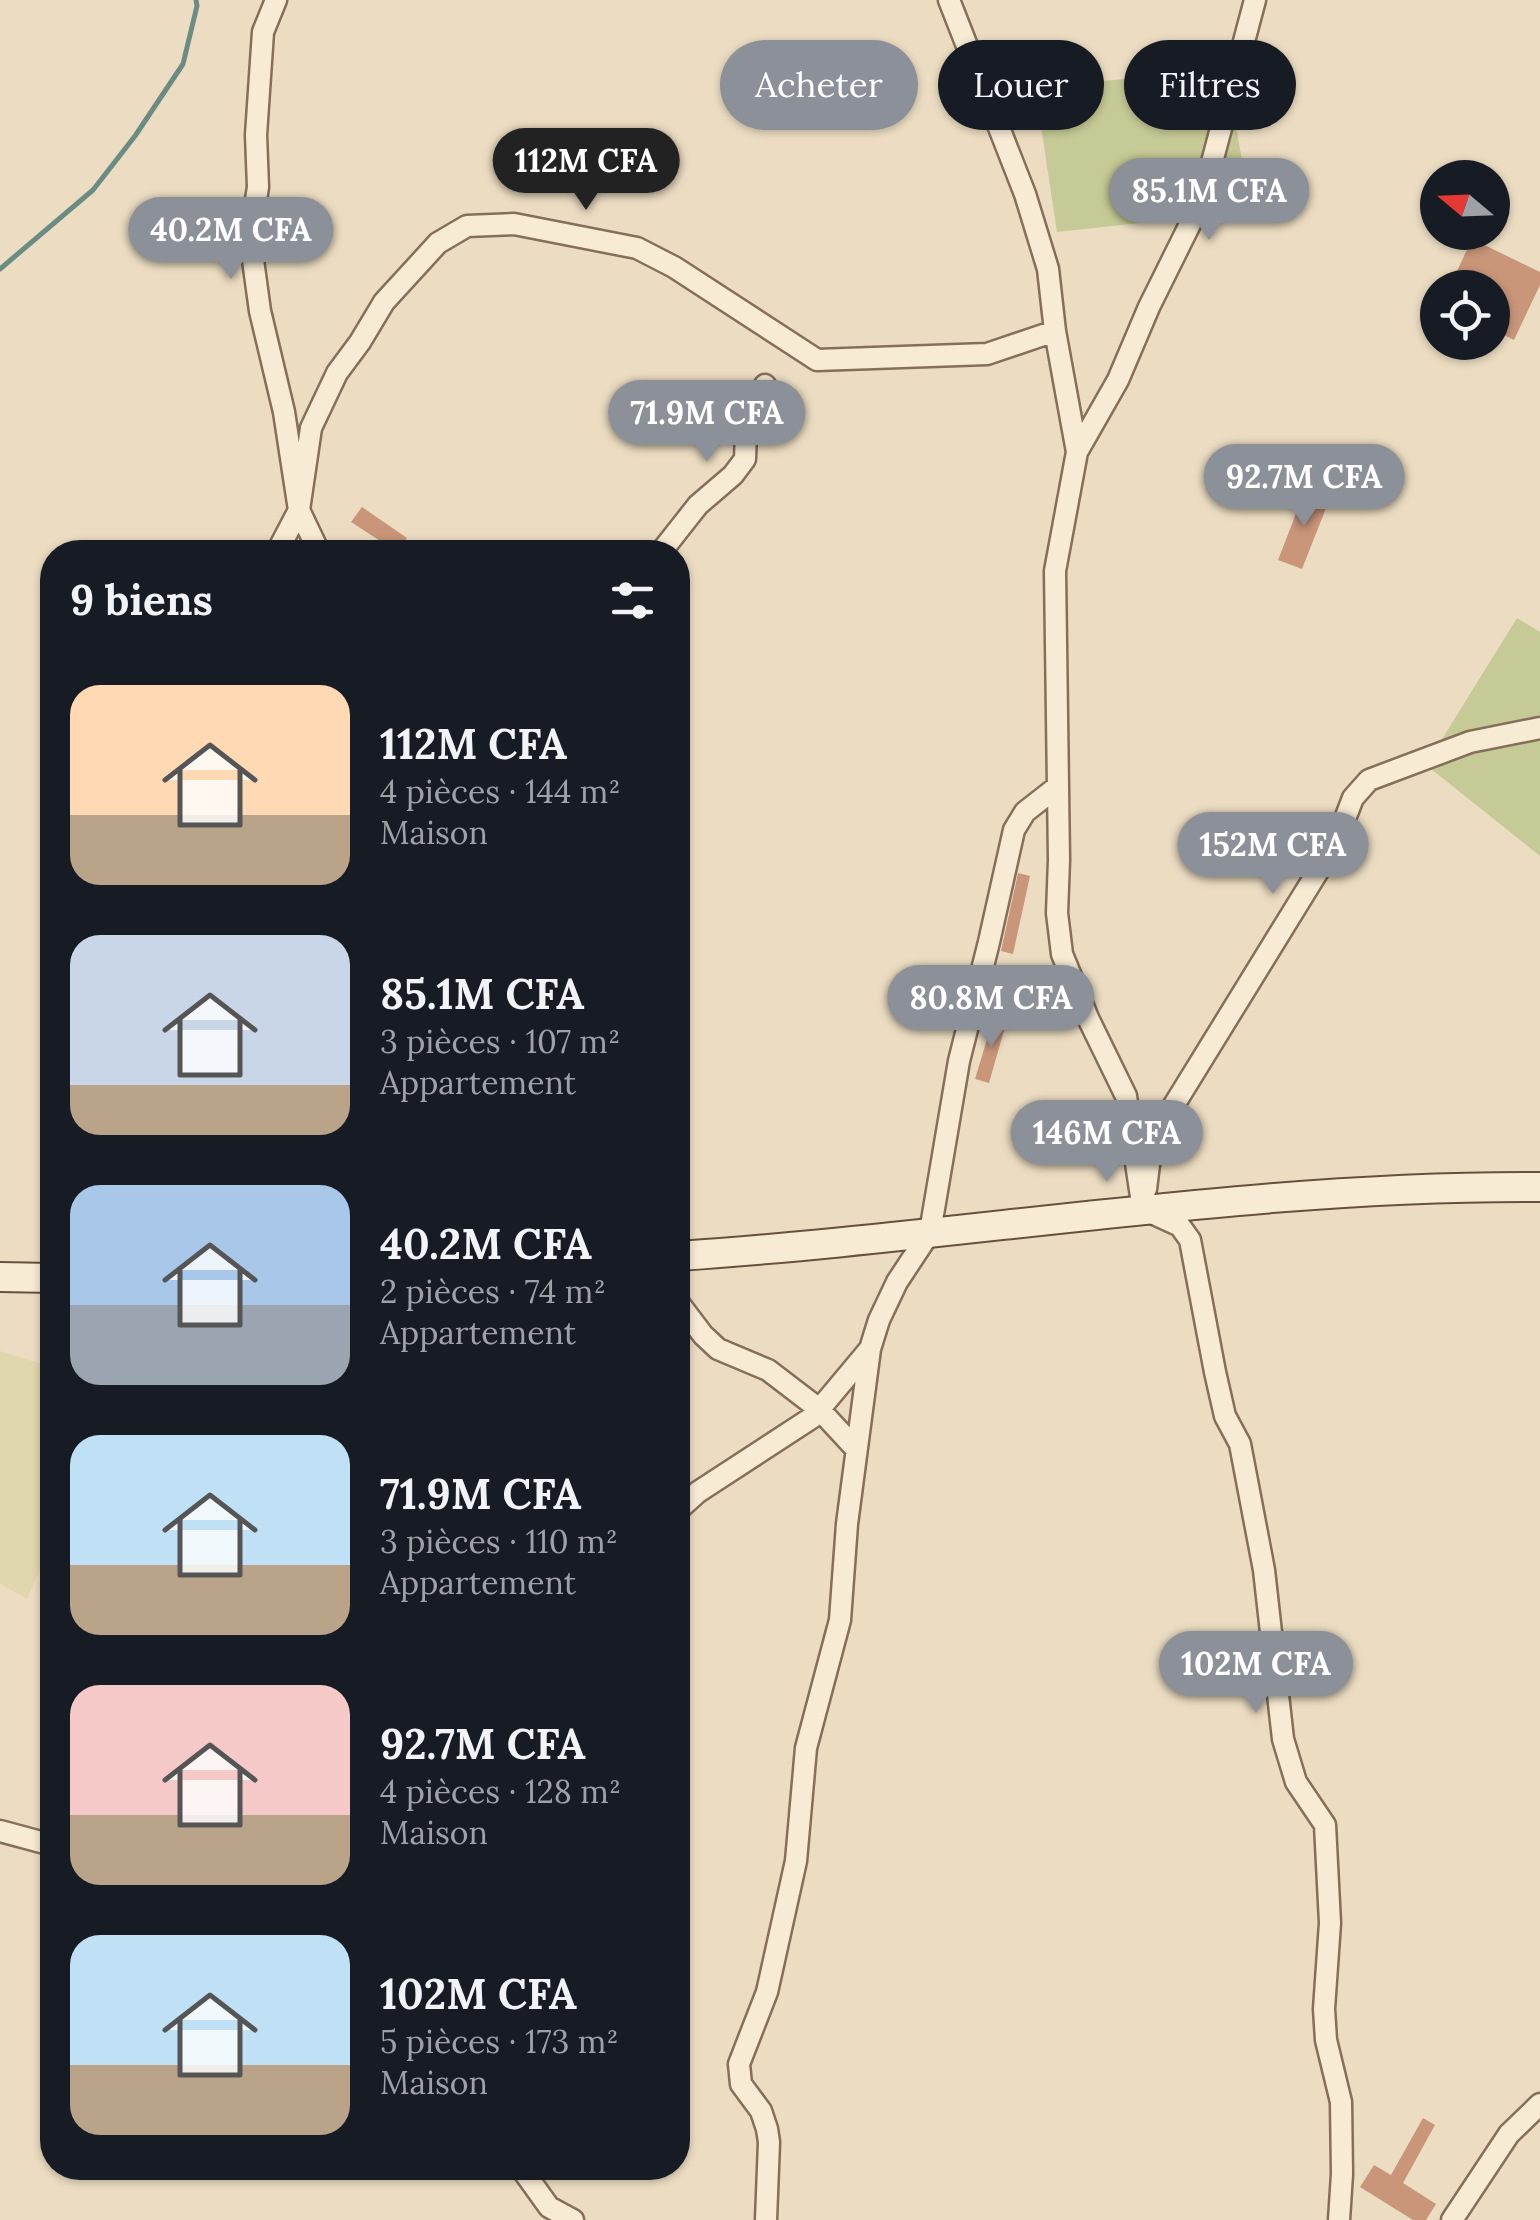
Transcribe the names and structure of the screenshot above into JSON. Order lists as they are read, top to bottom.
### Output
{
  "north": "left",
  "page": {
    "chip": ["Acheter", "Louer", "Filtres"],
    "price": [
      "112M CFA",
      "85.1M CFA",
      "40.2M CFA",
      "71.9M CFA",
      "92.7M CFA",
      "152M CFA",
      "80.8M CFA",
      "146M CFA",
      "102M CFA"
    ],
    "heading": "9 biens",
    "list": [
      {
        "name": "112M CFA",
        "note": "4 pièces · 144 m² · Maison"
      },
      {
        "name": "85.1M CFA",
        "note": "3 pièces · 107 m² · Appartement"
      },
      {
        "name": "40.2M CFA",
        "note": "2 pièces · 74 m² · Appartement"
      },
      {
        "name": "71.9M CFA",
        "note": "3 pièces · 110 m² · Appartement"
      },
      {
        "name": "92.7M CFA",
        "note": "4 pièces · 128 m² · Maison"
      },
      {
        "name": "102M CFA",
        "note": "5 pièces · 173 m² · Maison"
      }
    ]
  }
}
